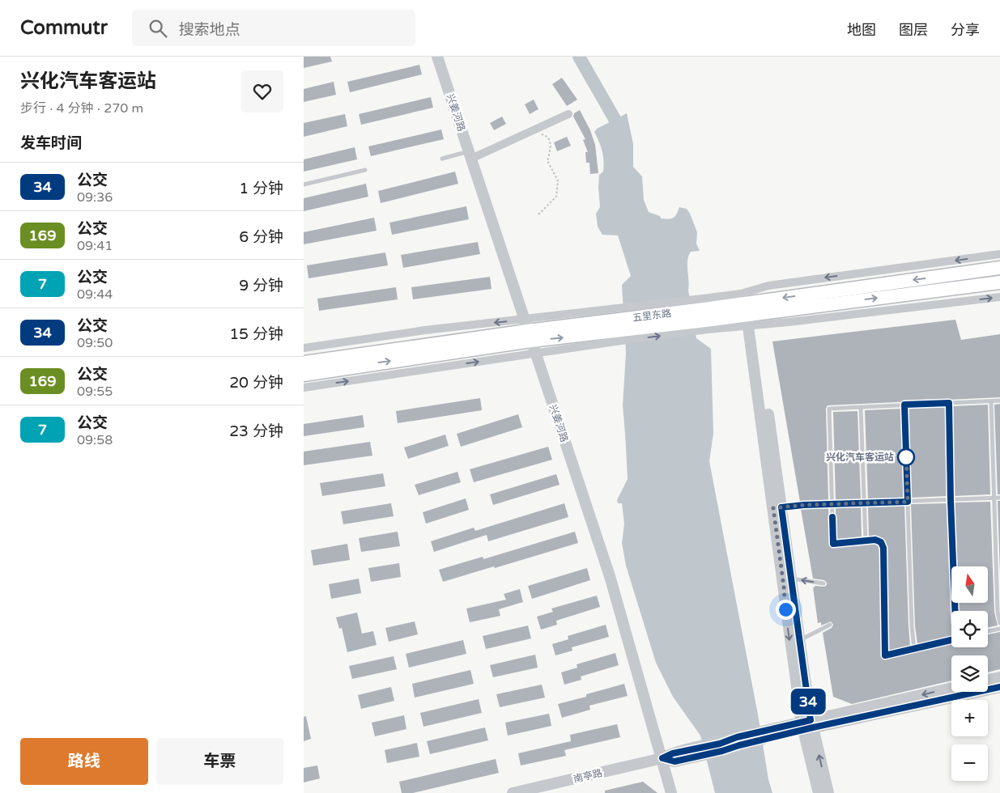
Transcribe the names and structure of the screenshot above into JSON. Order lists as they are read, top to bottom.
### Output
{
  "streets": {
    "main road": ["五里东路"],
    "street": ["兴姜河路", "南亭路"]
  },
  "crossings": [
    ["兴姜河路", "五里东路"],
    ["兴姜河路", "南亭路"]
  ],
  "places": ["兴化汽车客运站"],
  "lines": ["bus line 34"],
  "north": "top",
  "page": {
    "header": "Commutr",
    "search": "搜索地点",
    "nav": ["地图", "图层", "分享"],
    "heading": [
      ["兴化汽车客运站", "步行 · 4 分钟 · 270 m"],
      "发车时间"
    ],
    "on_map": "34",
    "list": [
      {
        "mark": "34",
        "name": "公交",
        "note": "09:36",
        "value": "1 分钟"
      },
      {
        "mark": "169",
        "name": "公交",
        "note": "09:41",
        "value": "6 分钟"
      },
      {
        "mark": "7",
        "name": "公交",
        "note": "09:44",
        "value": "9 分钟"
      },
      {
        "mark": "34",
        "name": "公交",
        "note": "09:50",
        "value": "15 分钟"
      },
      {
        "mark": "169",
        "name": "公交",
        "note": "09:55",
        "value": "20 分钟"
      },
      {
        "mark": "7",
        "name": "公交",
        "note": "09:58",
        "value": "23 分钟"
      }
    ],
    "map_buttons": ["+", "−"],
    "buttons": ["路线", "车票"]
  }
}
